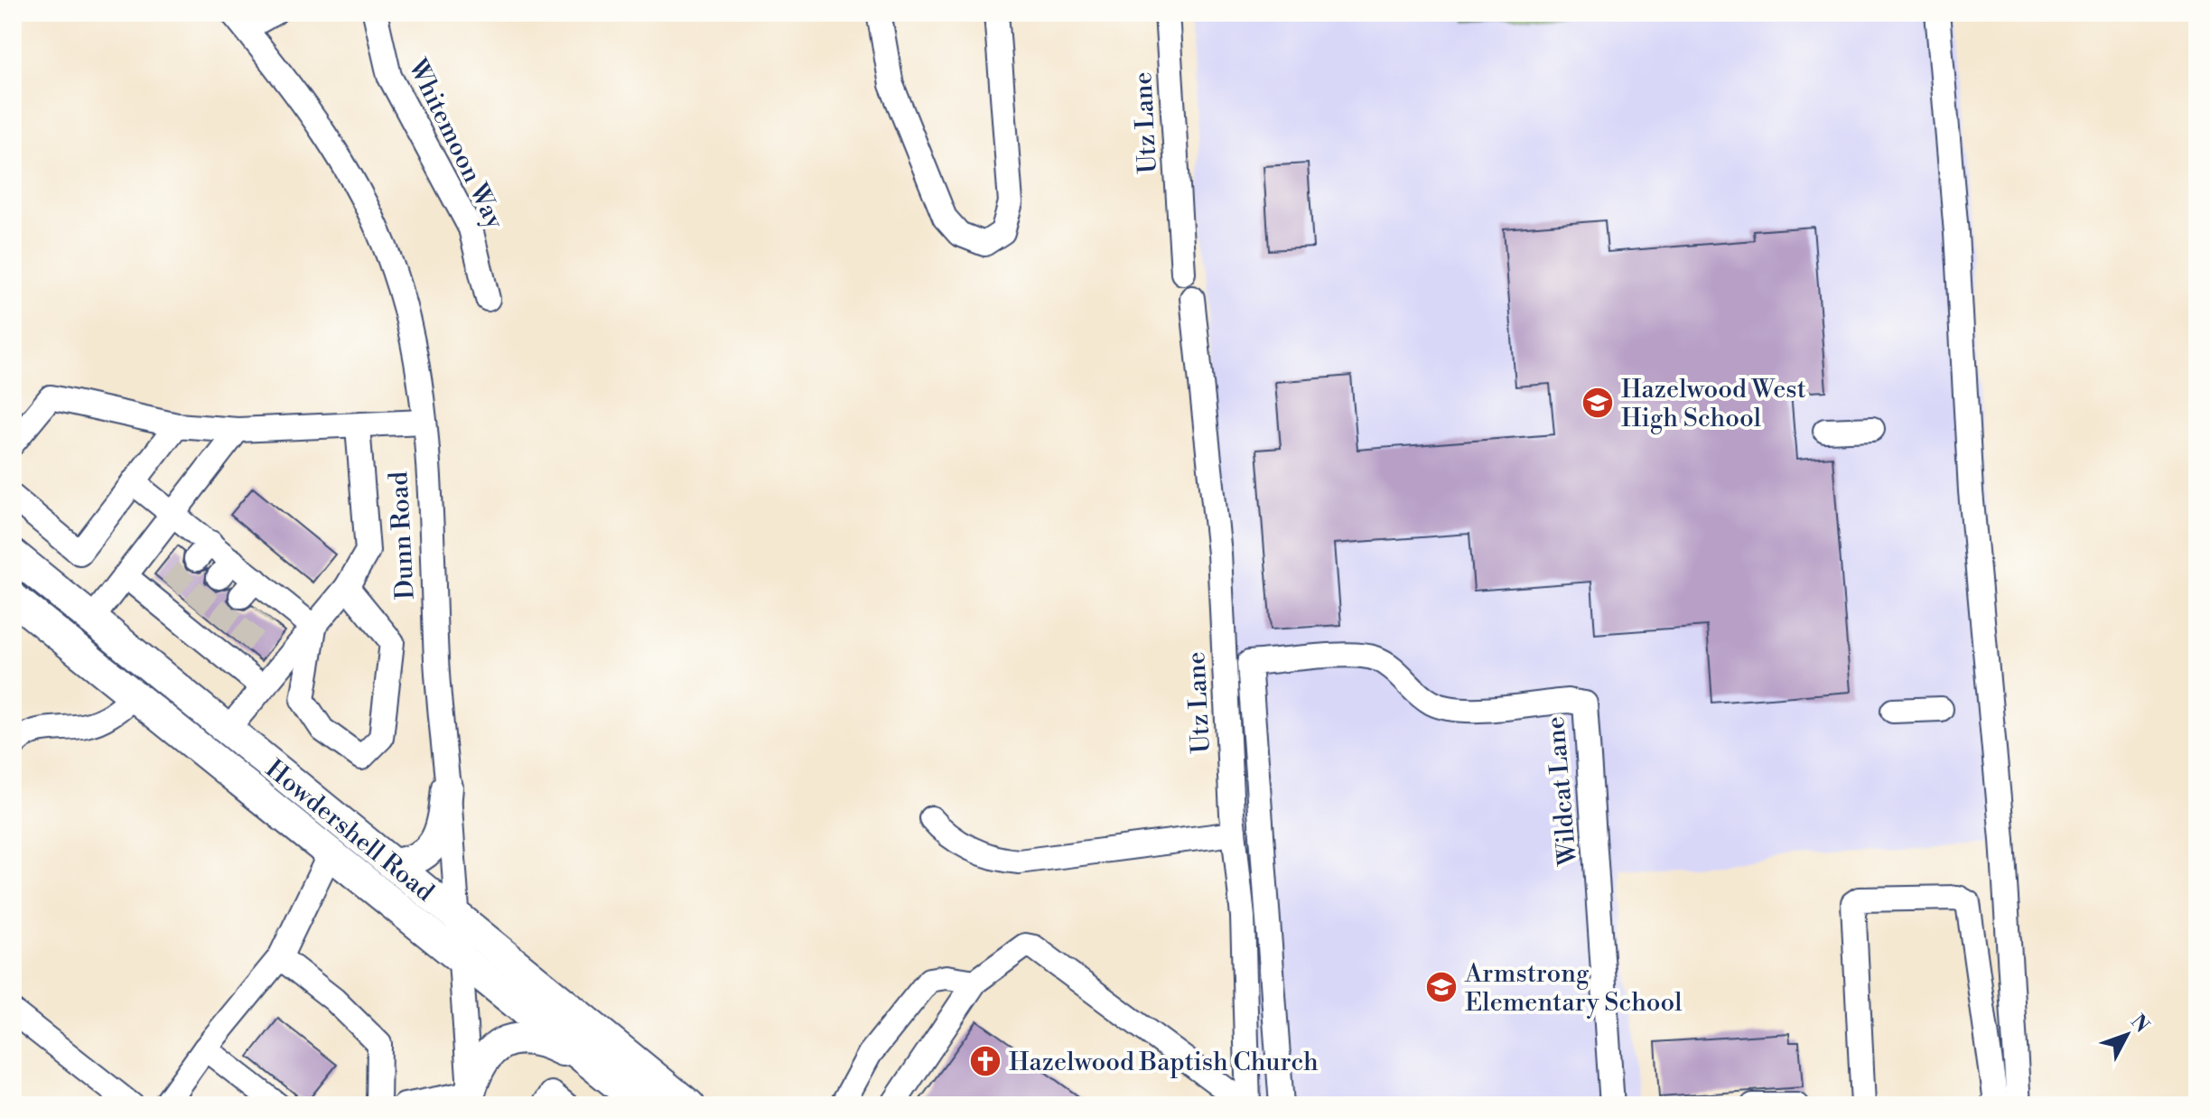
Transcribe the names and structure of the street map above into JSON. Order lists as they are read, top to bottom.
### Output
{
  "streets": {
    "main road": ["Howdershell Road"],
    "street": [
      "Utz Lane",
      "Whitemoon Way",
      "Dunn Road",
      "Wildcat Lane"
    ]
  },
  "crossings": [
    ["Dunn Road", "Howdershell Road"]
  ],
  "places": {
    "school or university": ["Hazelwood West High School", "Armstrong Elementary School"],
    "church": ["Hazelwood Baptish Church"]
  },
  "north": "top right"
}
